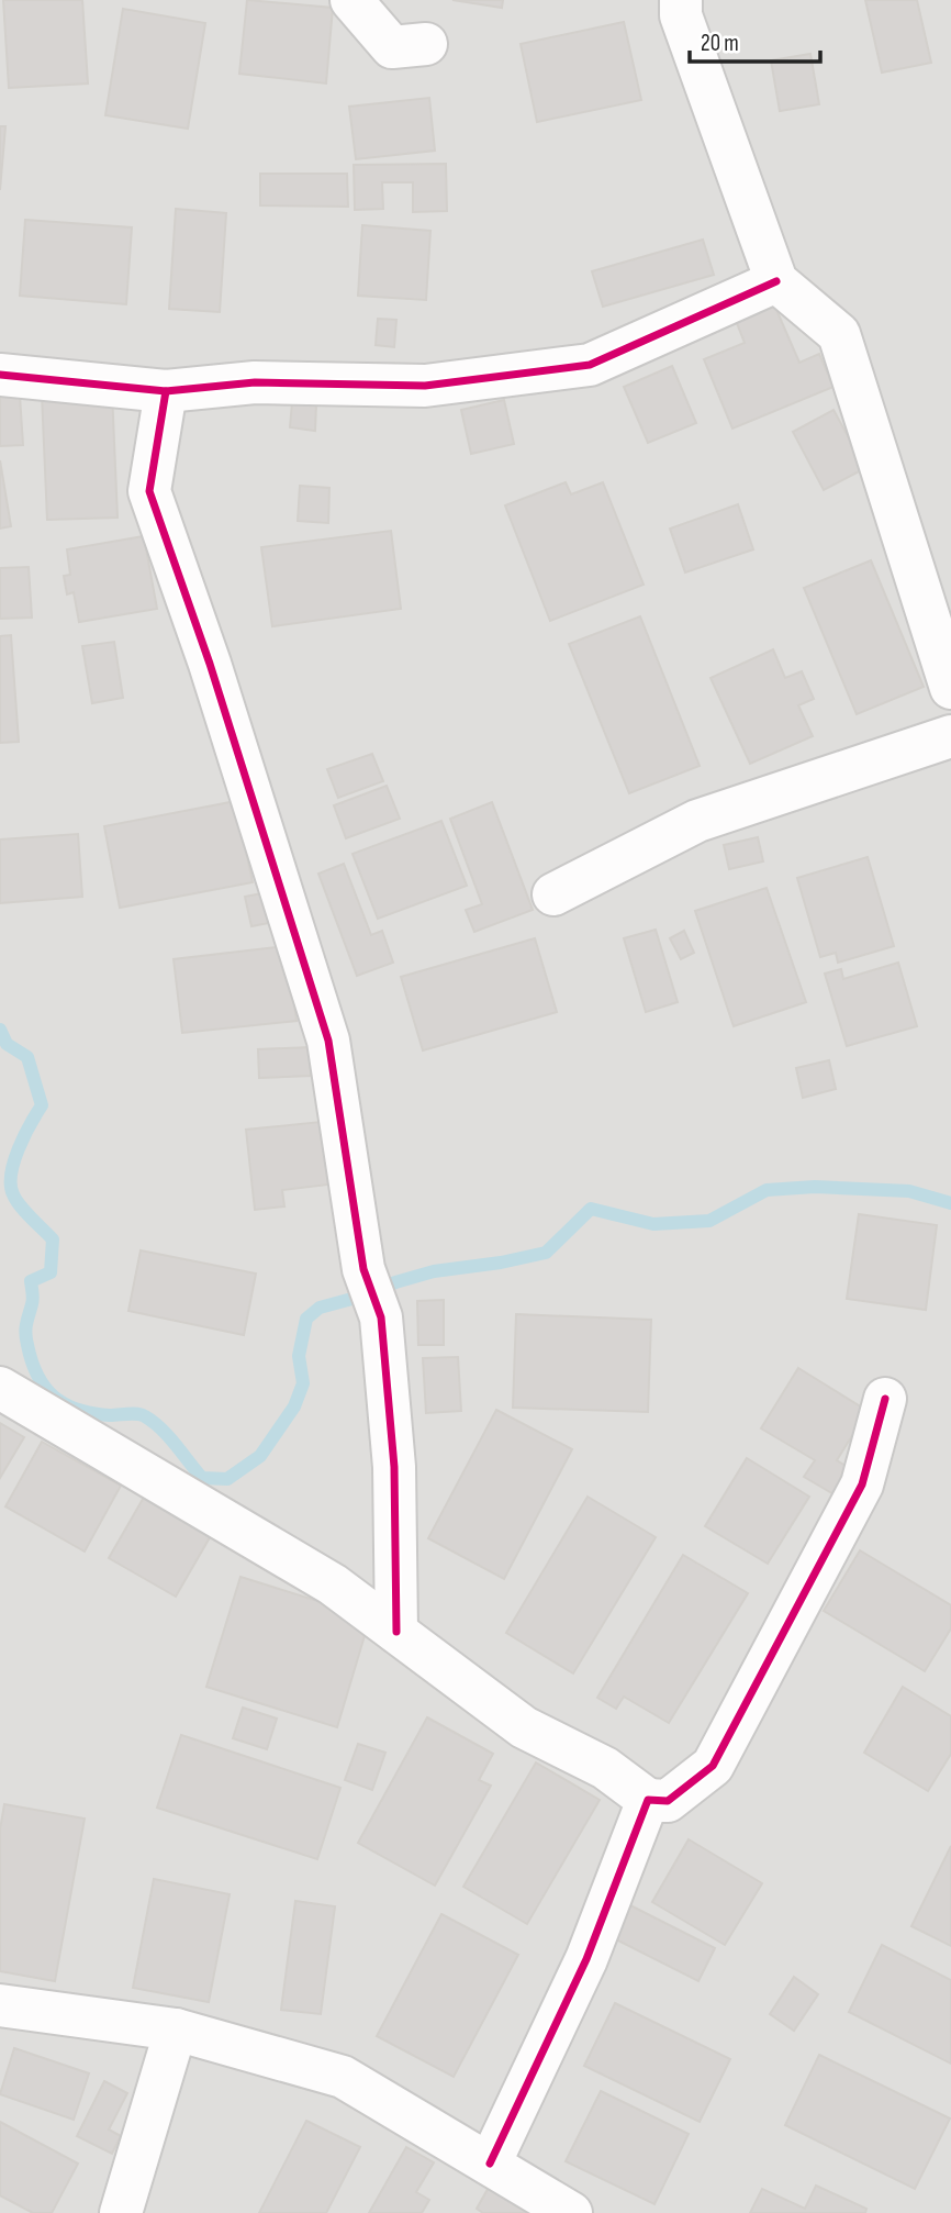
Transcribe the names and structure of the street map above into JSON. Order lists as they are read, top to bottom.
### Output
{
  "scale_bar": "20 m"
}
